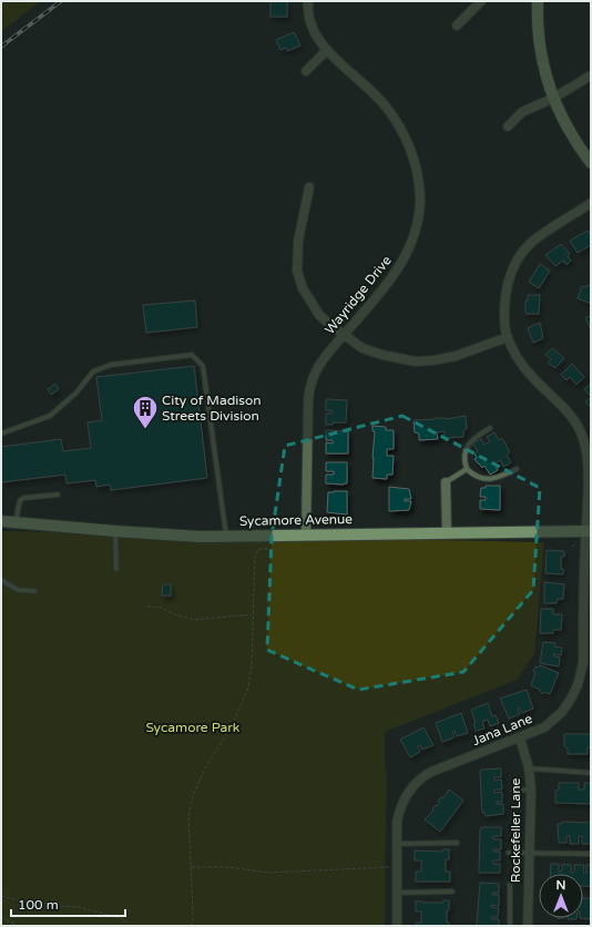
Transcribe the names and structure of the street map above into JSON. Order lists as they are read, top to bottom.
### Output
{
  "streets": {
    "street": [
      "Wayridge Drive",
      "Sycamore Avenue",
      "Jana Lane",
      "Rockefeller Lane"
    ]
  },
  "crossings": [
    ["Wayridge Drive", "Sycamore Avenue"],
    ["Sycamore Avenue", "Jana Lane"],
    ["Jana Lane", "Rockefeller Lane"]
  ],
  "parks": ["Sycamore Park"],
  "places": {
    "building": ["City of Madison Streets Division"]
  },
  "scale_bar": "100 m",
  "north": "top"
}
